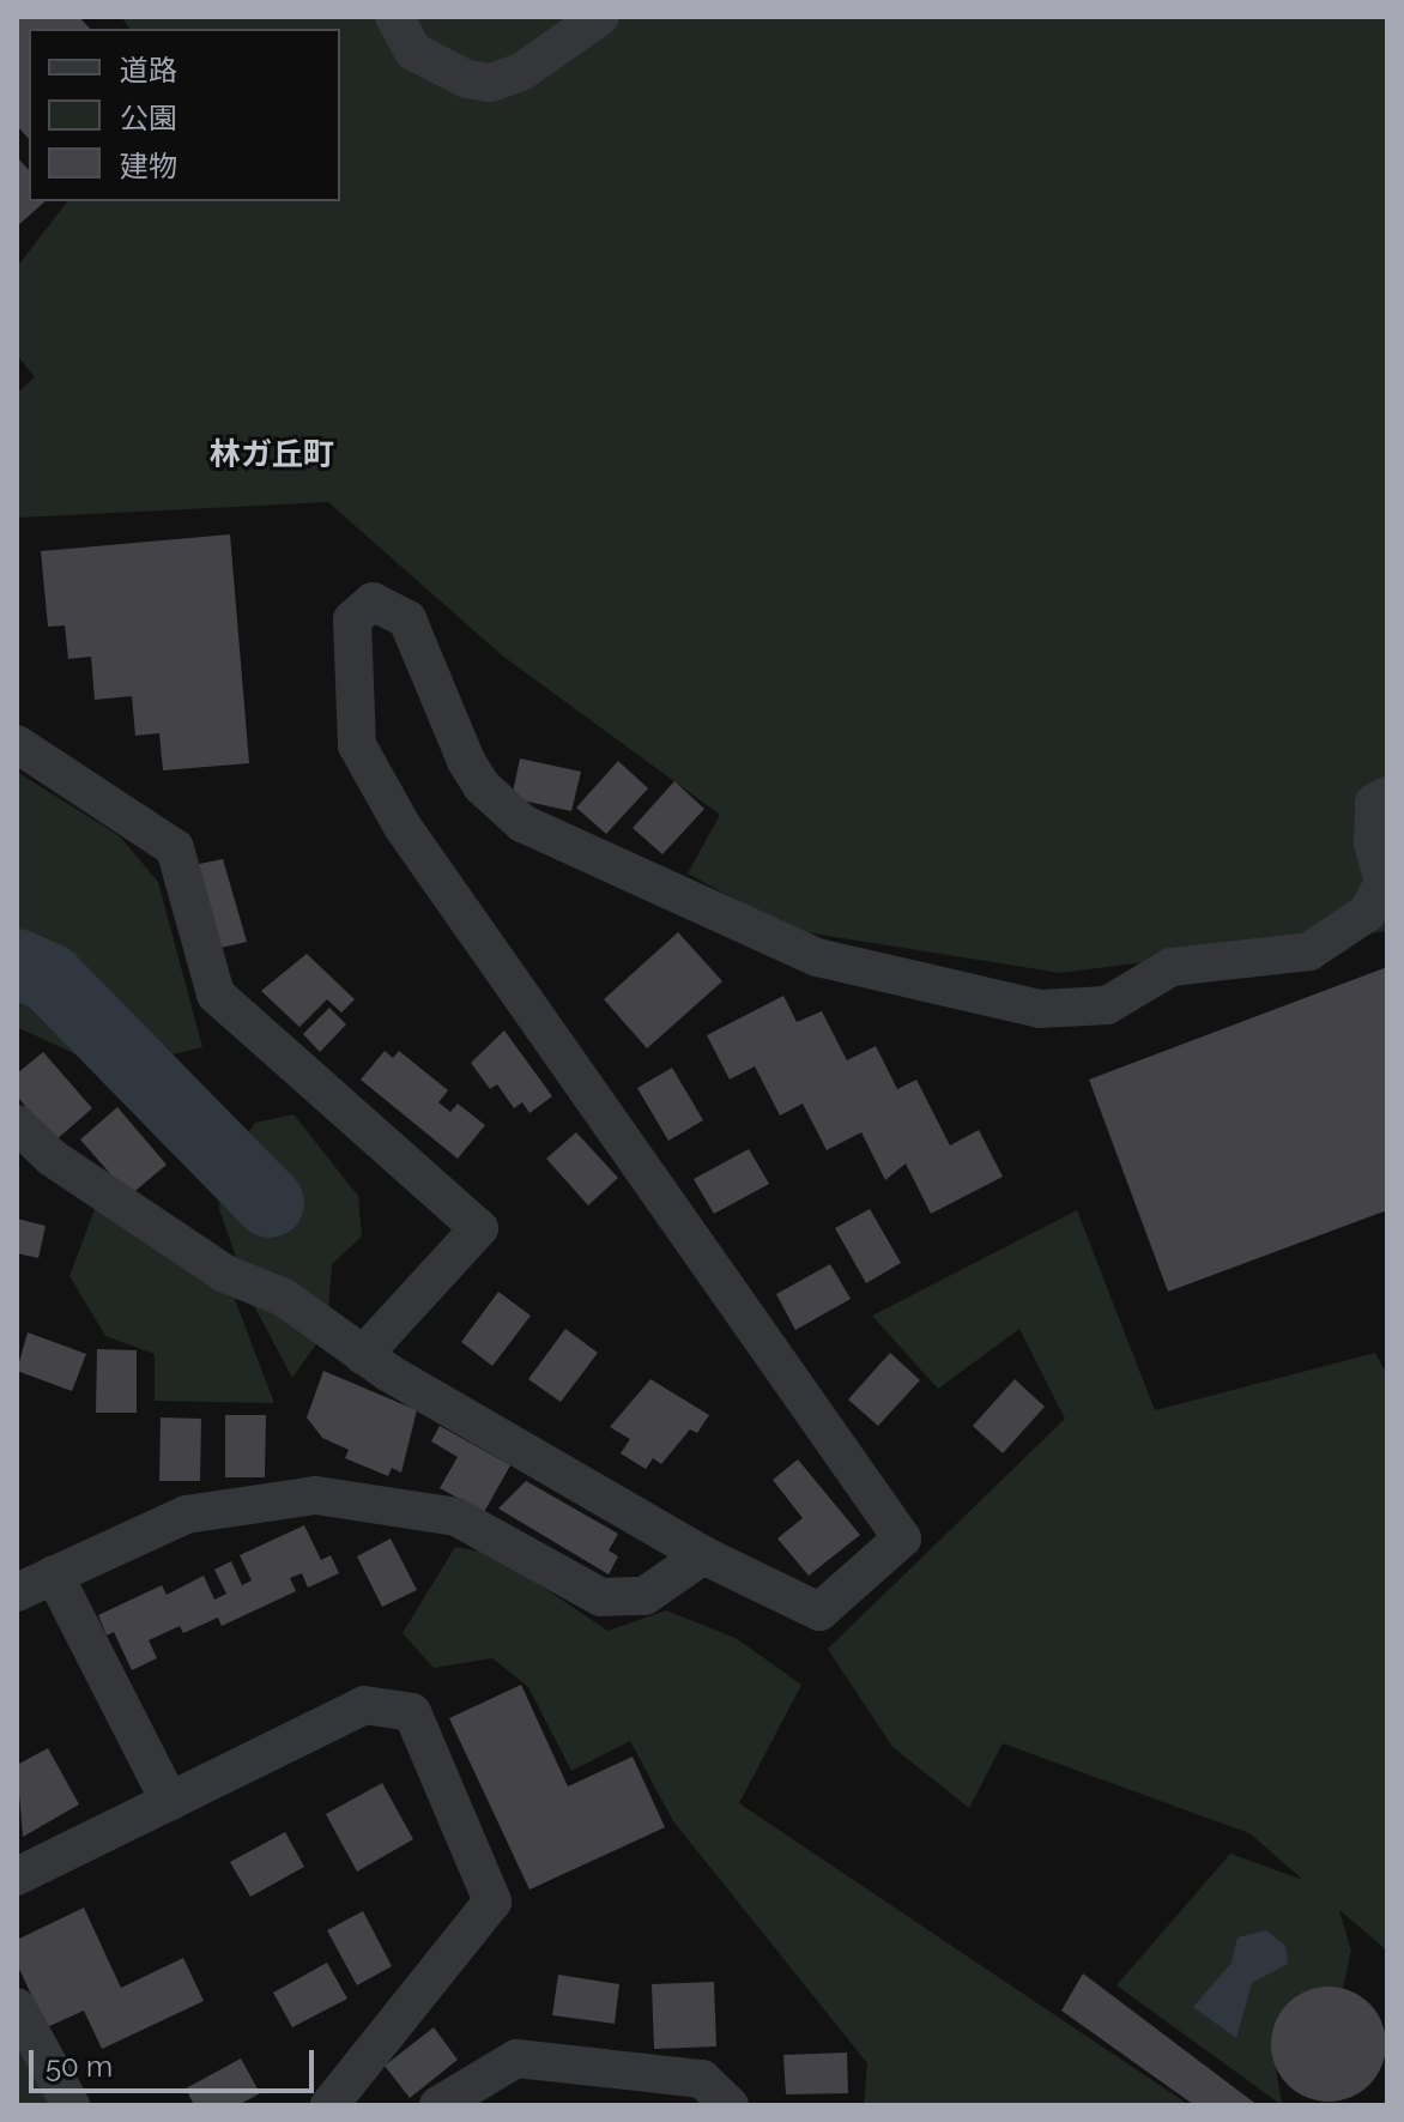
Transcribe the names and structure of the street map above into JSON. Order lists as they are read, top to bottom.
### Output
{
  "districts": ["林ガ丘町"],
  "legend": ["道路", "公園", "建物"],
  "scale_bar": "50 m"
}
